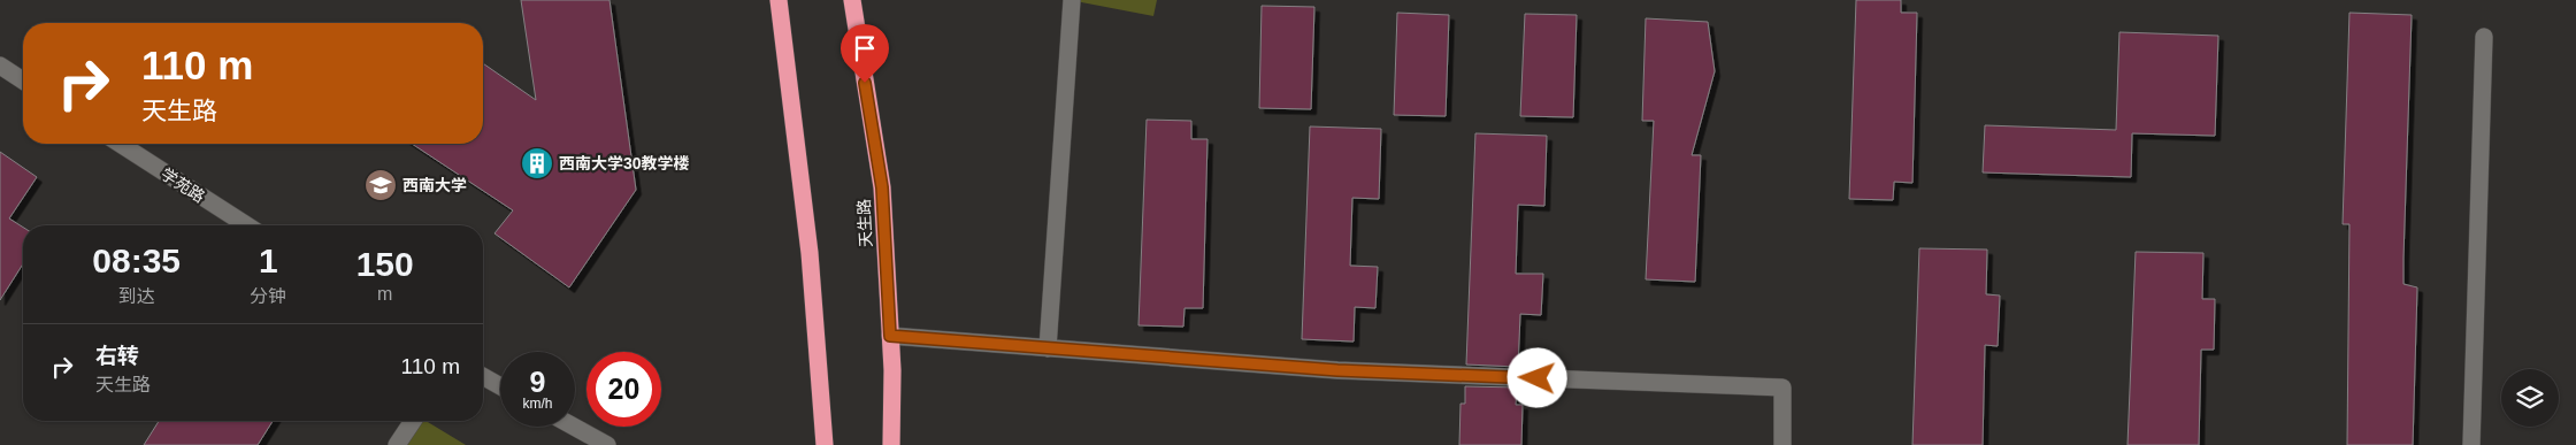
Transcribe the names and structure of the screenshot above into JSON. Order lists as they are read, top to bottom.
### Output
{
  "streets": {
    "highway": ["天生路"],
    "lane": ["学苑路"]
  },
  "places": {
    "building": ["西南大学30教学楼"],
    "school or university": ["西南大学"]
  },
  "page": {
    "turn": ["110 m", "天生路"],
    "eta": [
      "08:35",
      "到达",
      "1",
      "分钟",
      "150",
      "m"
    ],
    "list": [
      {
        "name": "右转",
        "note": "天生路",
        "value": "110 m"
      }
    ],
    "speed": "9 km/h",
    "limit": "20"
  }
}
